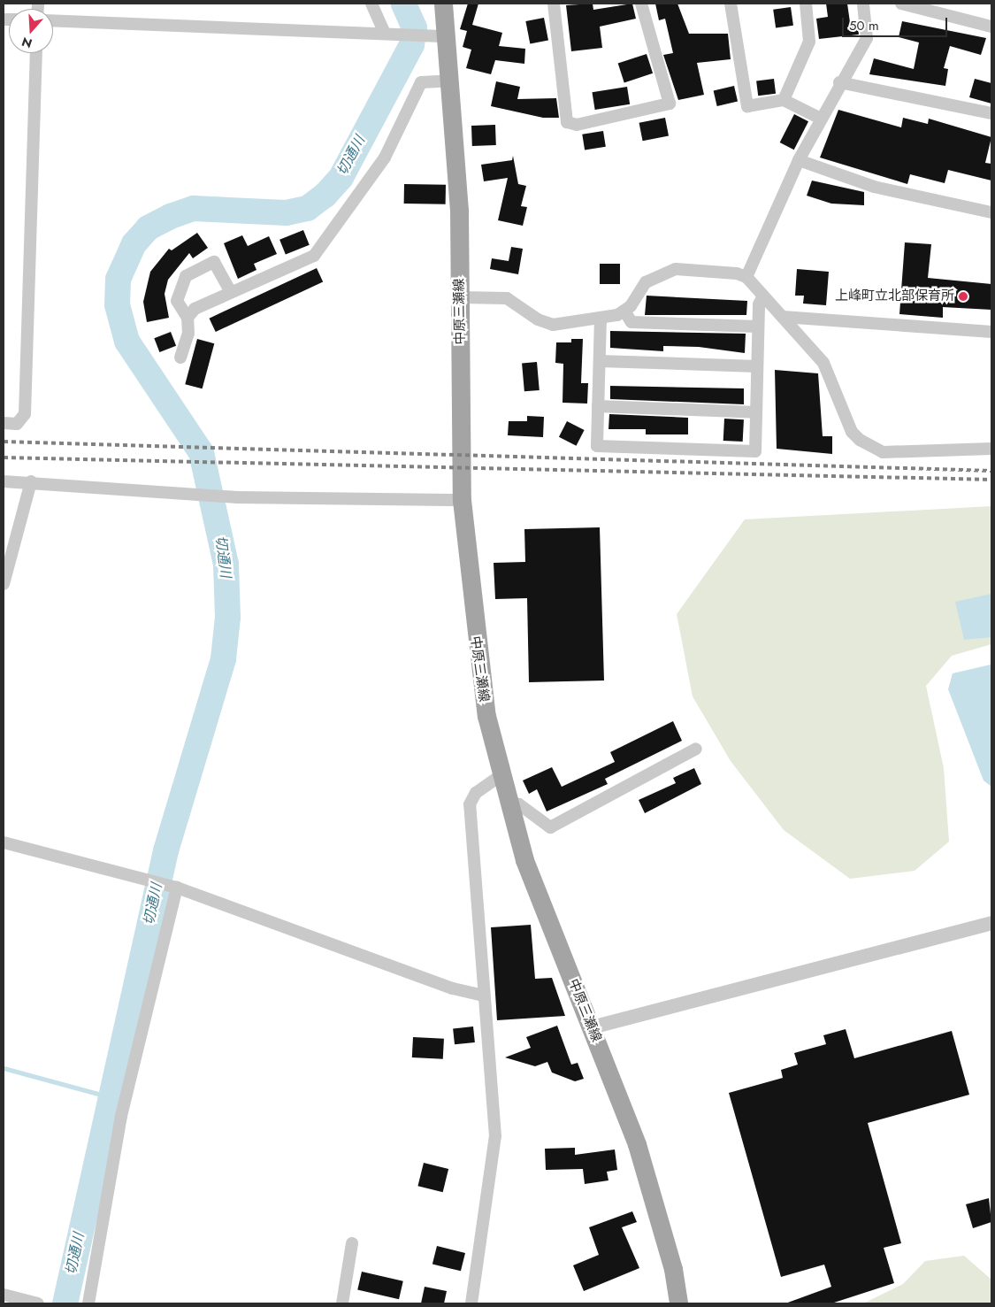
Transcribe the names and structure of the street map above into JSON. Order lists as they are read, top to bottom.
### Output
{
  "streets": {
    "main road": ["中原三瀬線"]
  },
  "water": ["切通川"],
  "places": ["上峰町立北部保育所"],
  "scale_bar": "50 m",
  "north": "bottom"
}
